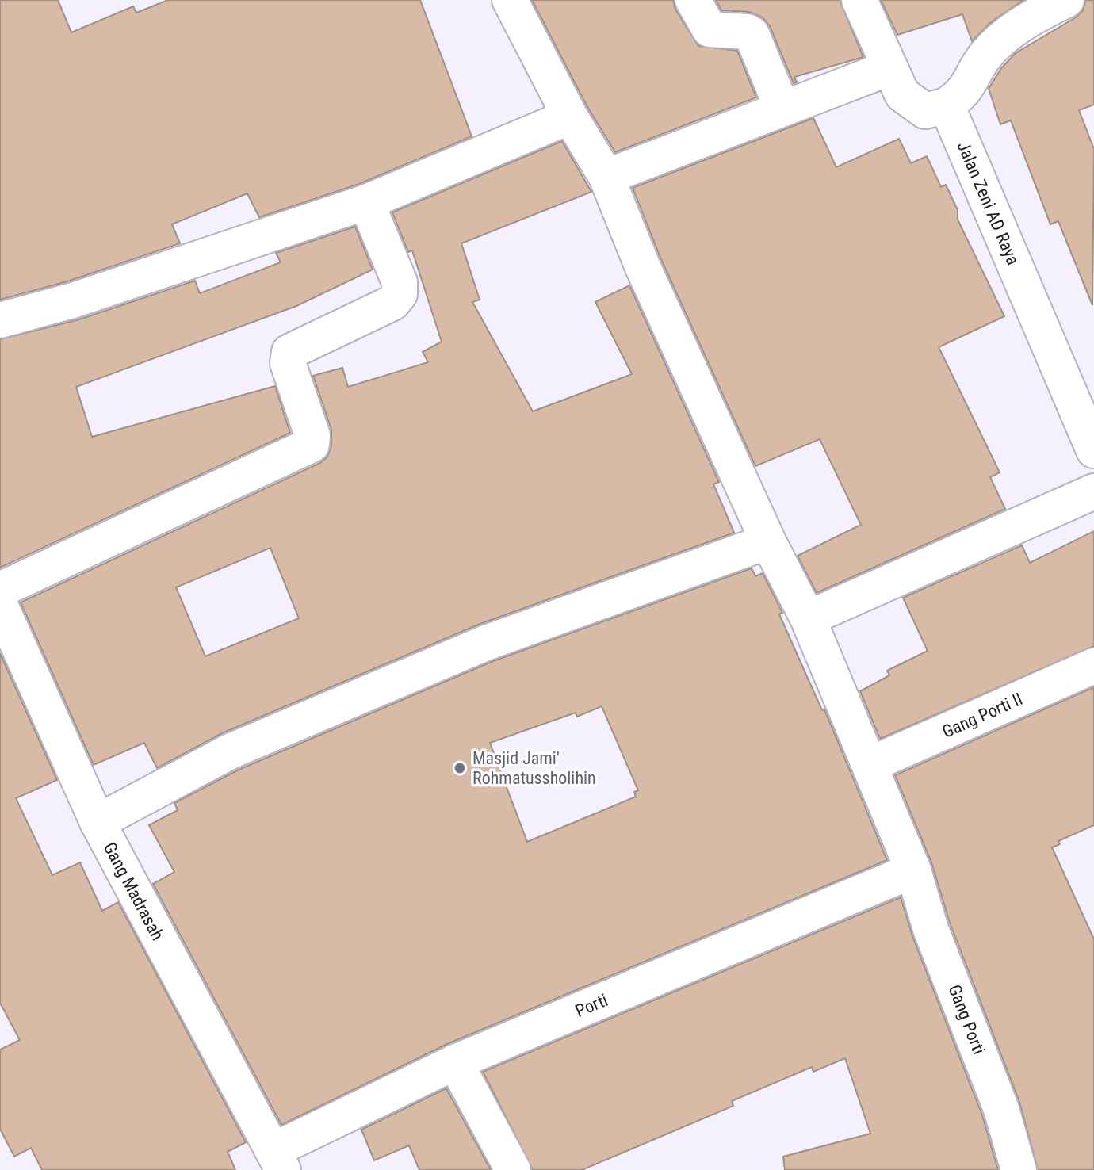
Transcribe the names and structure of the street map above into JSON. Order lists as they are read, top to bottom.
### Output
{
  "streets": {
    "street": [
      "Jalan Zeni AD Raya",
      "Gang Porti II",
      "Gang Madrasah",
      "Porti",
      "Gang Porti"
    ]
  },
  "crossings": [
    ["Gang Porti II", "Gang Porti"],
    ["Gang Madrasah", "Porti"],
    ["Porti", "Gang Porti"]
  ],
  "places": ["Masjid Jami' Rohmatussholihin"]
}
